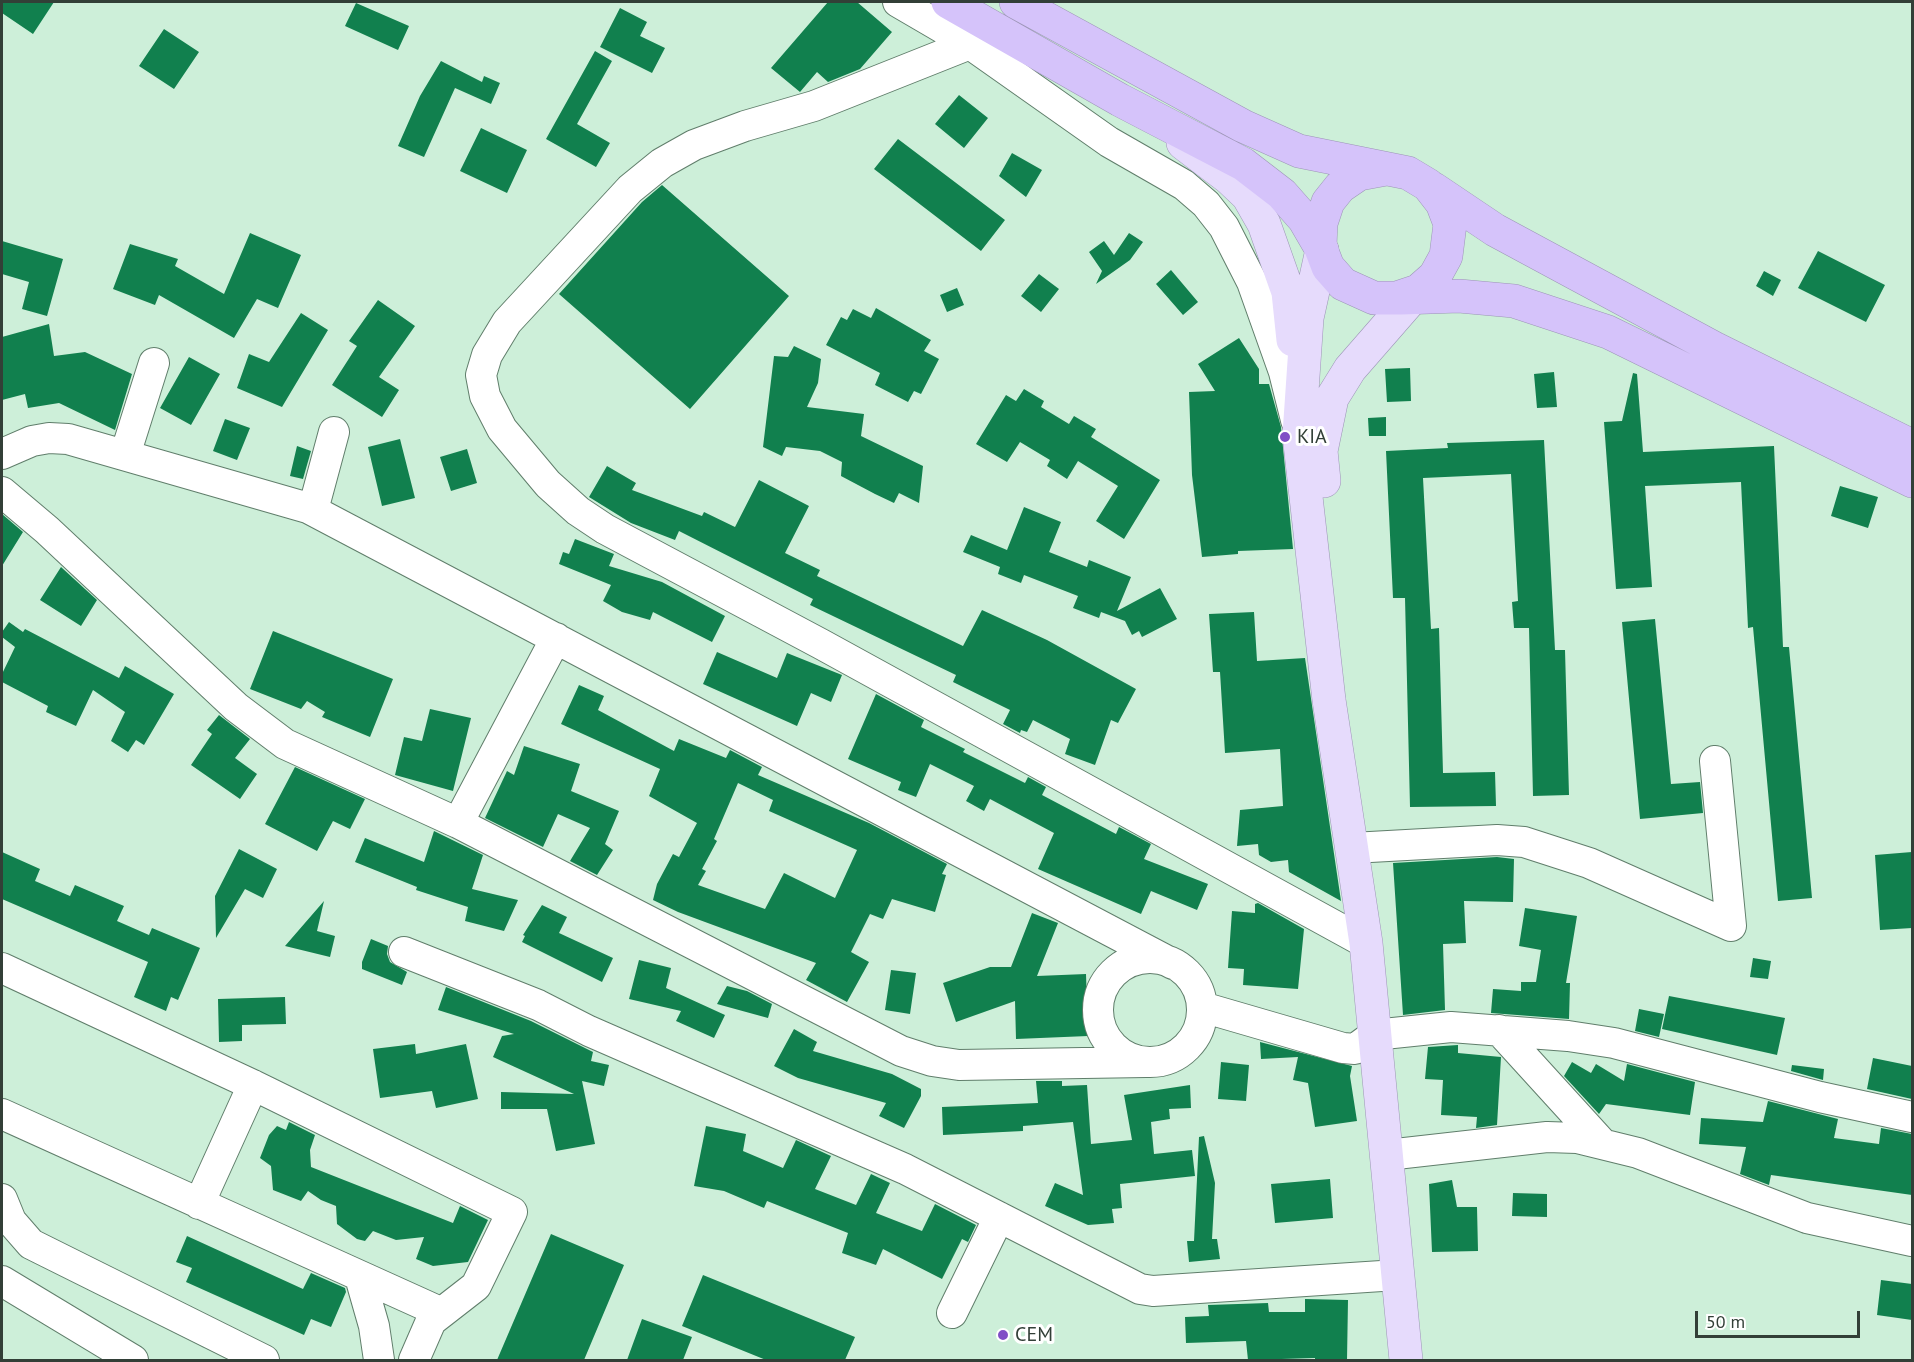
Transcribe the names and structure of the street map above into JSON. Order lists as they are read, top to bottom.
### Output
{
  "places": ["KIA", "CEM"],
  "scale_bar": "50 m"
}
